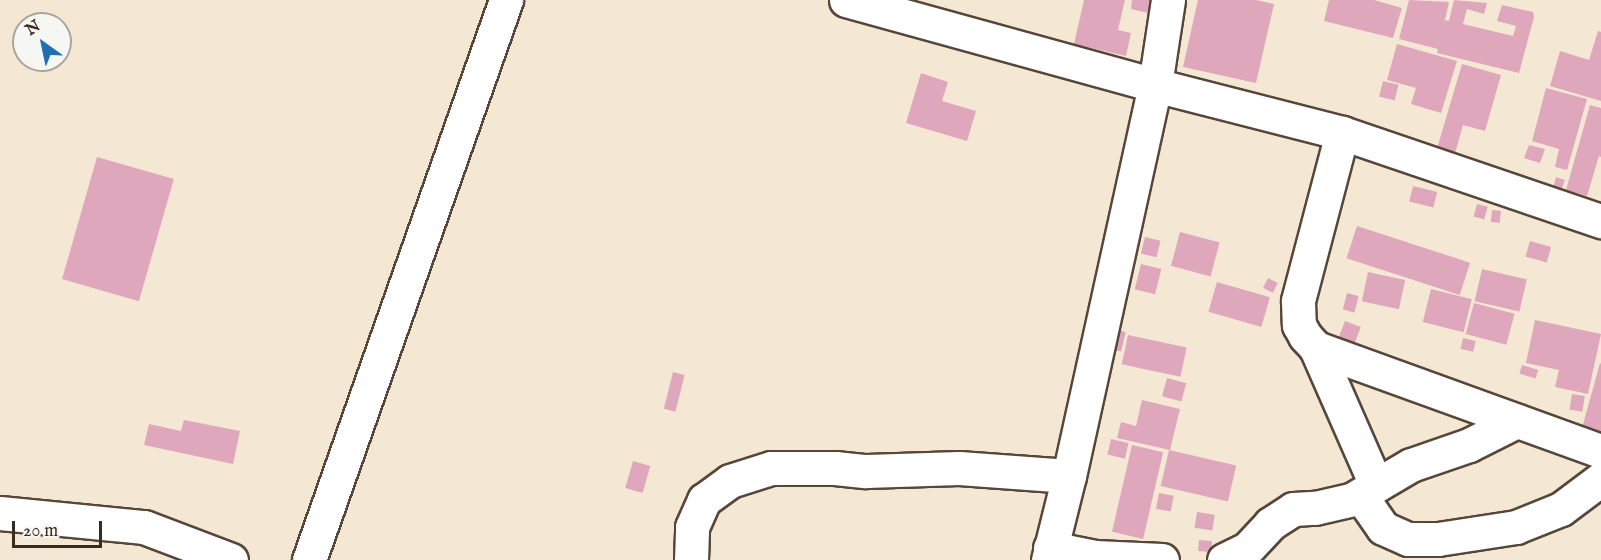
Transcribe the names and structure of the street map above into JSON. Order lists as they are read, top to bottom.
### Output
{
  "scale_bar": "20 m",
  "north": "top left"
}
